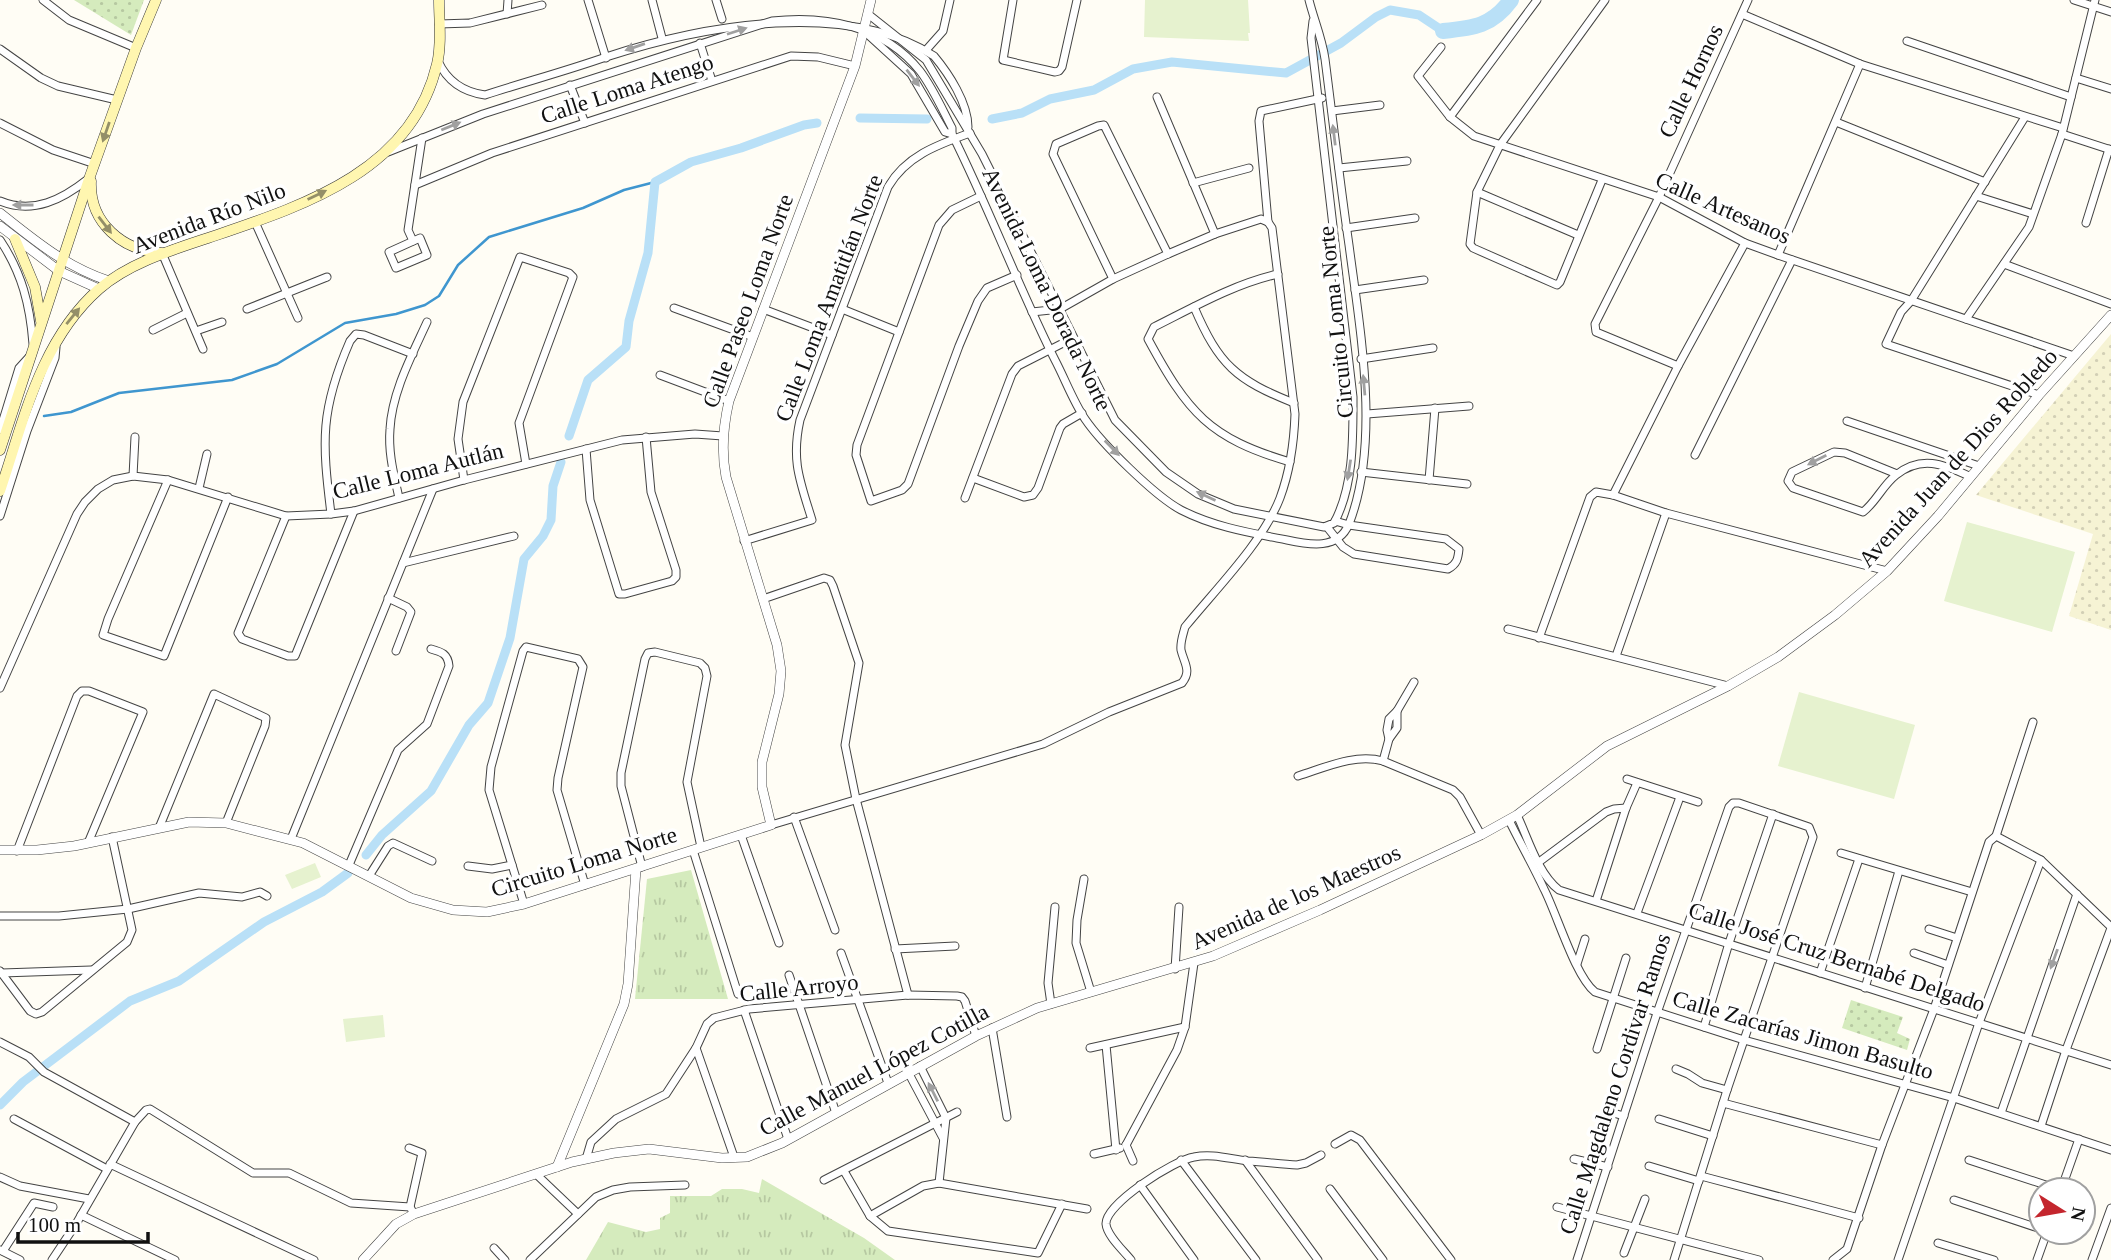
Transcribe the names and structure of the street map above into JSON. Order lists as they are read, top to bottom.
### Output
{
  "streets": {
    "main road": ["Avenida Río Nilo"],
    "street": [
      "Calle Hornos",
      "Calle Loma Atengo",
      "Calle Artesanos",
      "Avenida Loma Dorada Norte",
      "Calle Loma Amatitlán Norte",
      "Calle Paseo Loma Norte",
      "Circuito Loma Norte",
      "Avenida Juan de Dios Robledo",
      "Calle Loma Autlán",
      "Avenida de los Maestros",
      "Calle José Cruz Bernabé Delgado",
      "Calle Arroyo",
      "Calle Zacarías Jimon Basulto",
      "Calle Manuel López Cotilla",
      "Calle Magdaleno Cordivar Ramos"
    ]
  },
  "crossings": [
    ["Calle Hornos", "Calle Artesanos"],
    ["Calle Loma Atengo", "Calle Paseo Loma Norte"],
    ["Calle Artesanos", "Avenida Juan de Dios Robledo"],
    ["Avenida Río Nilo", "Avenida Loma Dorada Norte"],
    ["Avenida Loma Dorada Norte", "Calle Loma Amatitlán Norte"],
    ["Avenida Loma Dorada Norte", "Calle Paseo Loma Norte"],
    ["Avenida Loma Dorada Norte", "Circuito Loma Norte"],
    ["Calle Loma Amatitlán Norte", "Calle Paseo Loma Norte"],
    ["Calle Paseo Loma Norte", "Circuito Loma Norte"],
    ["Calle Paseo Loma Norte", "Calle Loma Autlán"],
    ["Avenida Juan de Dios Robledo", "Avenida de los Maestros"],
    ["Avenida Juan de Dios Robledo", "Calle Zacarías Jimon Basulto"],
    ["Avenida de los Maestros", "Calle Zacarías Jimon Basulto"],
    ["Avenida de los Maestros", "Calle Manuel López Cotilla"],
    ["Calle José Cruz Bernabé Delgado", "Calle Zacarías Jimon Basulto"],
    ["Calle José Cruz Bernabé Delgado", "Calle Magdaleno Cordivar Ramos"],
    ["Calle Arroyo", "Calle Manuel López Cotilla"],
    ["Calle Zacarías Jimon Basulto", "Calle Magdaleno Cordivar Ramos"]
  ],
  "scale_bar": "100 m",
  "north": "right"
}
